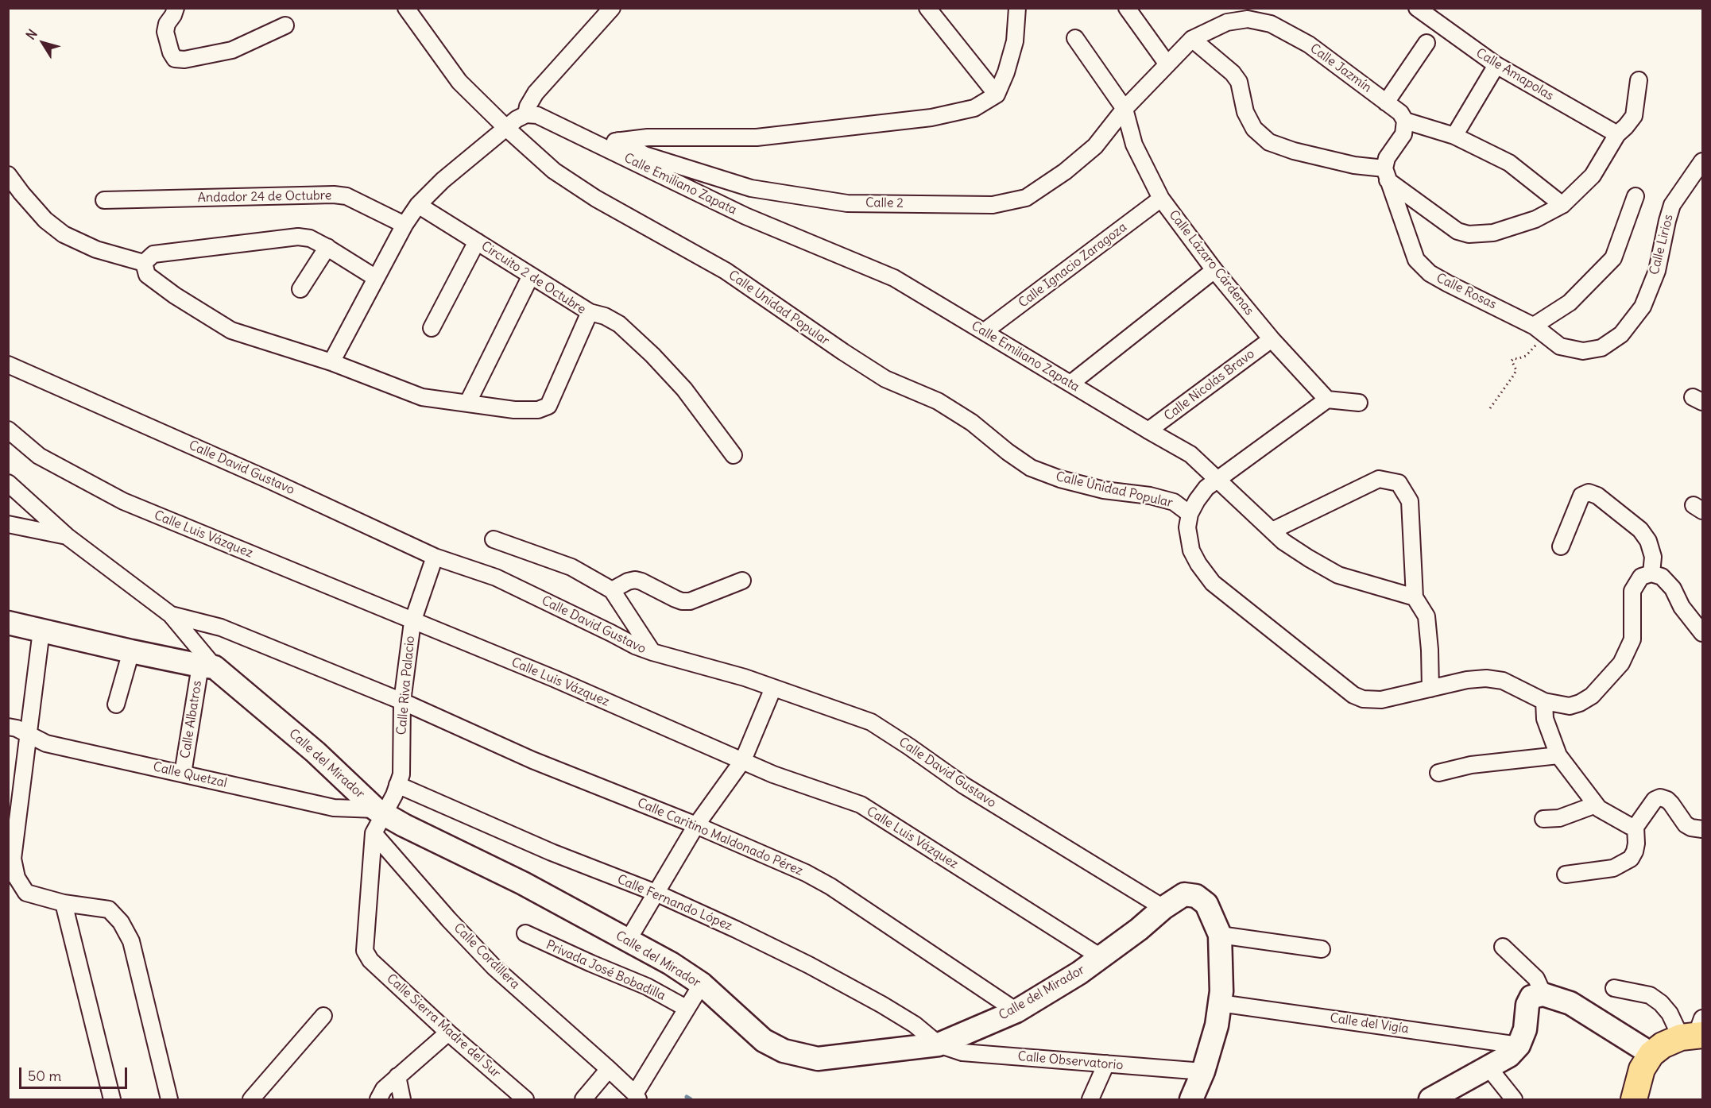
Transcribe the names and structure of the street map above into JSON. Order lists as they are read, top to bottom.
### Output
{
  "streets": {
    "street": [
      "Calle Jazmín",
      "Calle Amapolas",
      "Calle Emiliano Zapata",
      "Andador 24 de Octubre",
      "Calle 2",
      "Calle Lirios",
      "Calle Lázaro Cárdenas",
      "Calle Ignacio Zaragoza",
      "Circuito 2 de Octubre",
      "Calle Rosas",
      "Calle Unidad Popular",
      "Calle Nicolás Bravo",
      "Calle David Gustavo",
      "Calle Luis Vázquez",
      "Calle Riva Palacio",
      "Calle Albatros",
      "Calle del Mirador",
      "Calle Quetzal",
      "Calle Caritino Maldonado Pérez",
      "Calle Fernando López",
      "Calle Cordillera",
      "Privada José Bobadilla",
      "Calle del Vigía",
      "Calle Sierra Madre del Sur",
      "Calle Observatorio"
    ]
  },
  "crossings": [
    ["Calle Jazmín", "Calle 2"],
    ["Calle Jazmín", "Calle Lázaro Cárdenas"],
    ["Calle Emiliano Zapata", "Calle Ignacio Zaragoza"],
    ["Calle Emiliano Zapata", "Calle Nicolás Bravo"],
    ["Calle 2", "Calle Lázaro Cárdenas"],
    ["Calle Lirios", "Calle Rosas"],
    ["Calle Lázaro Cárdenas", "Calle Ignacio Zaragoza"],
    ["Calle Lázaro Cárdenas", "Calle Nicolás Bravo"],
    ["Calle David Gustavo", "Calle Riva Palacio"],
    ["Calle David Gustavo", "Calle del Mirador"],
    ["Calle Luis Vázquez", "Calle Riva Palacio"],
    ["Calle Luis Vázquez", "Calle del Mirador"],
    ["Calle Riva Palacio", "Calle del Mirador"],
    ["Calle Riva Palacio", "Calle Quetzal"],
    ["Calle Riva Palacio", "Calle Caritino Maldonado Pérez"],
    ["Calle Riva Palacio", "Calle Fernando López"],
    ["Calle Albatros", "Calle del Mirador"],
    ["Calle Albatros", "Calle Quetzal"],
    ["Calle del Mirador", "Calle Quetzal"],
    ["Calle del Mirador", "Calle Caritino Maldonado Pérez"],
    ["Calle del Mirador", "Calle Fernando López"],
    ["Calle del Mirador", "Calle del Vigía"],
    ["Calle del Mirador", "Calle Observatorio"],
    ["Calle Fernando López", "Calle Observatorio"],
    ["Calle Cordillera", "Calle Sierra Madre del Sur"]
  ],
  "scale_bar": "50 m",
  "north": "top left"
}
